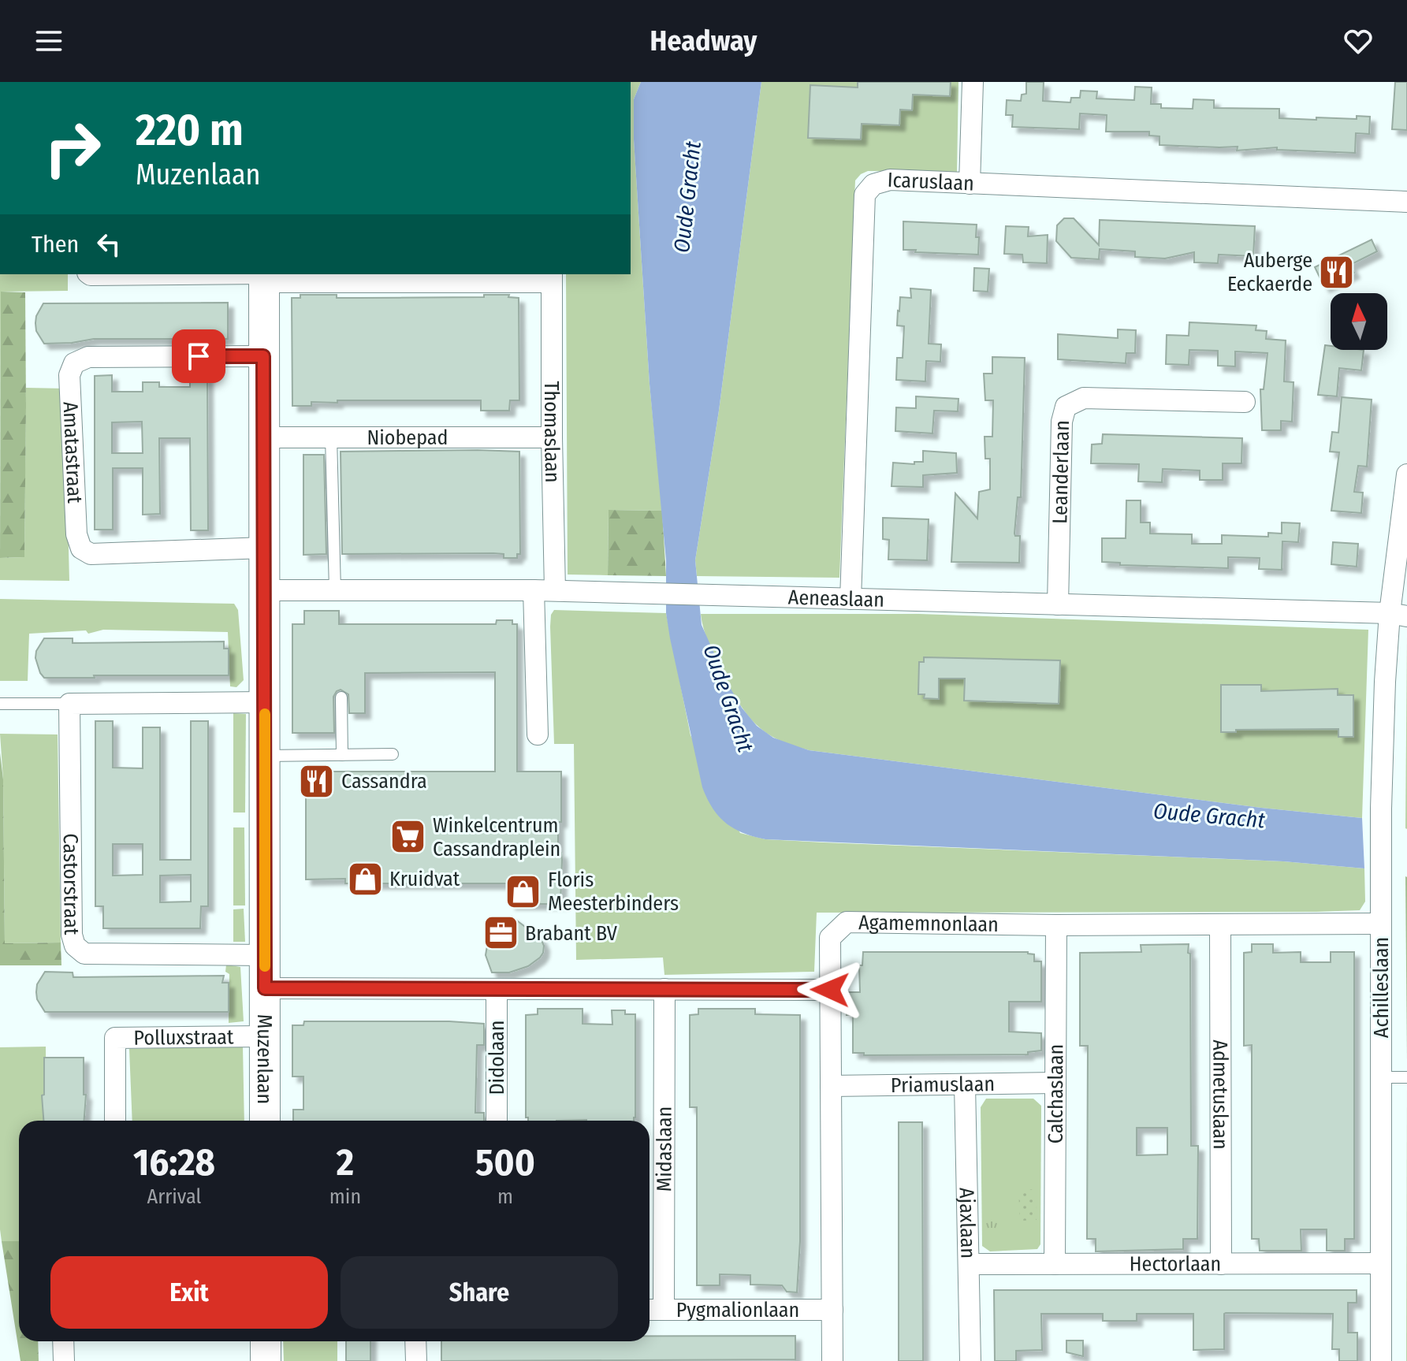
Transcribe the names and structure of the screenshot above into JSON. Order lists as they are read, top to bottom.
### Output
{
  "streets": {
    "street": [
      "Icaruslaan",
      "Thomaslaan",
      "Niobepad",
      "Amatastraat",
      "Leanderlaan",
      "Aeneaslaan",
      "Castorstraat",
      "Agamemnonlaan",
      "Achilleslaan",
      "Polluxstraat",
      "Didolaan",
      "Muzenlaan",
      "Priamuslaan",
      "Admetuslaan",
      "Calchaslaan",
      "Midaslaan",
      "Ajaxlaan",
      "Hectorlaan",
      "Pygmalionlaan"
    ]
  },
  "crossings": [
    ["Icaruslaan", "Aeneaslaan"],
    ["Thomaslaan", "Niobepad"],
    ["Thomaslaan", "Aeneaslaan"],
    ["Niobepad", "Muzenlaan"],
    ["Amatastraat", "Muzenlaan"],
    ["Leanderlaan", "Aeneaslaan"],
    ["Aeneaslaan", "Achilleslaan"],
    ["Aeneaslaan", "Muzenlaan"],
    ["Castorstraat", "Muzenlaan"],
    ["Agamemnonlaan", "Achilleslaan"],
    ["Agamemnonlaan", "Priamuslaan"],
    ["Agamemnonlaan", "Admetuslaan"],
    ["Agamemnonlaan", "Calchaslaan"],
    ["Agamemnonlaan", "Pygmalionlaan"],
    ["Achilleslaan", "Hectorlaan"],
    ["Polluxstraat", "Muzenlaan"],
    ["Priamuslaan", "Calchaslaan"],
    ["Priamuslaan", "Ajaxlaan"],
    ["Admetuslaan", "Hectorlaan"],
    ["Calchaslaan", "Hectorlaan"],
    ["Midaslaan", "Pygmalionlaan"],
    ["Ajaxlaan", "Hectorlaan"]
  ],
  "water": ["Oude Gracht"],
  "places": {
    "restaurant": ["Auberge Eeckaerde", "Cassandra"],
    "supermarket": ["Winkelcentrum Cassandraplein"],
    "shop": ["Kruidvat", "Floris Meesterbinders"],
    "office": ["Brabant BV"]
  },
  "north": "top",
  "page": {
    "header": "Headway",
    "turn": ["220 m", "Muzenlaan"],
    "then": "Then",
    "eta": [
      "16:28",
      "Arrival",
      "2",
      "min",
      "500",
      "m"
    ],
    "buttons": ["Exit", "Share"]
  }
}
